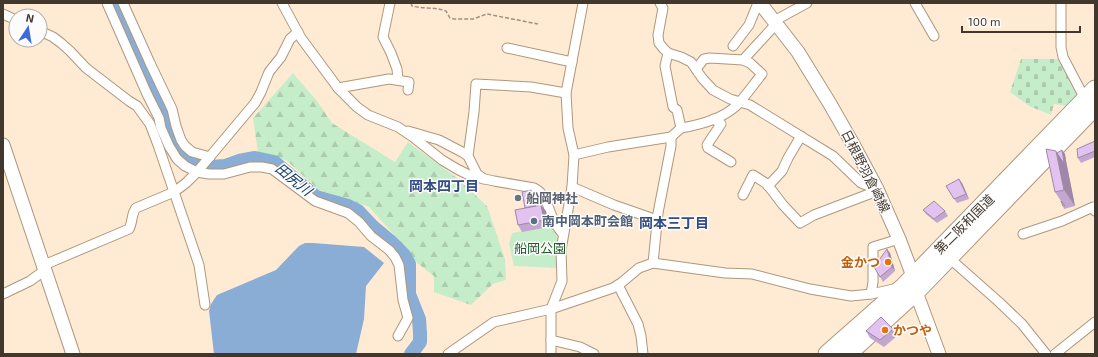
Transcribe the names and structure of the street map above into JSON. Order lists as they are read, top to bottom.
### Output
{
  "streets": {
    "highway": ["第二阪和国道"],
    "main road": ["日根野羽倉崎線"]
  },
  "crossings": [
    ["日根野羽倉崎線", "第二阪和国道"]
  ],
  "districts": ["岡本四丁目", "岡本三丁目"],
  "water": ["田尻川"],
  "parks": ["船岡公園"],
  "places": [
    "船岡神社",
    "南中岡本町会館",
    "金かつ",
    "かつや"
  ],
  "scale_bar": "100 m",
  "north": "top"
}
